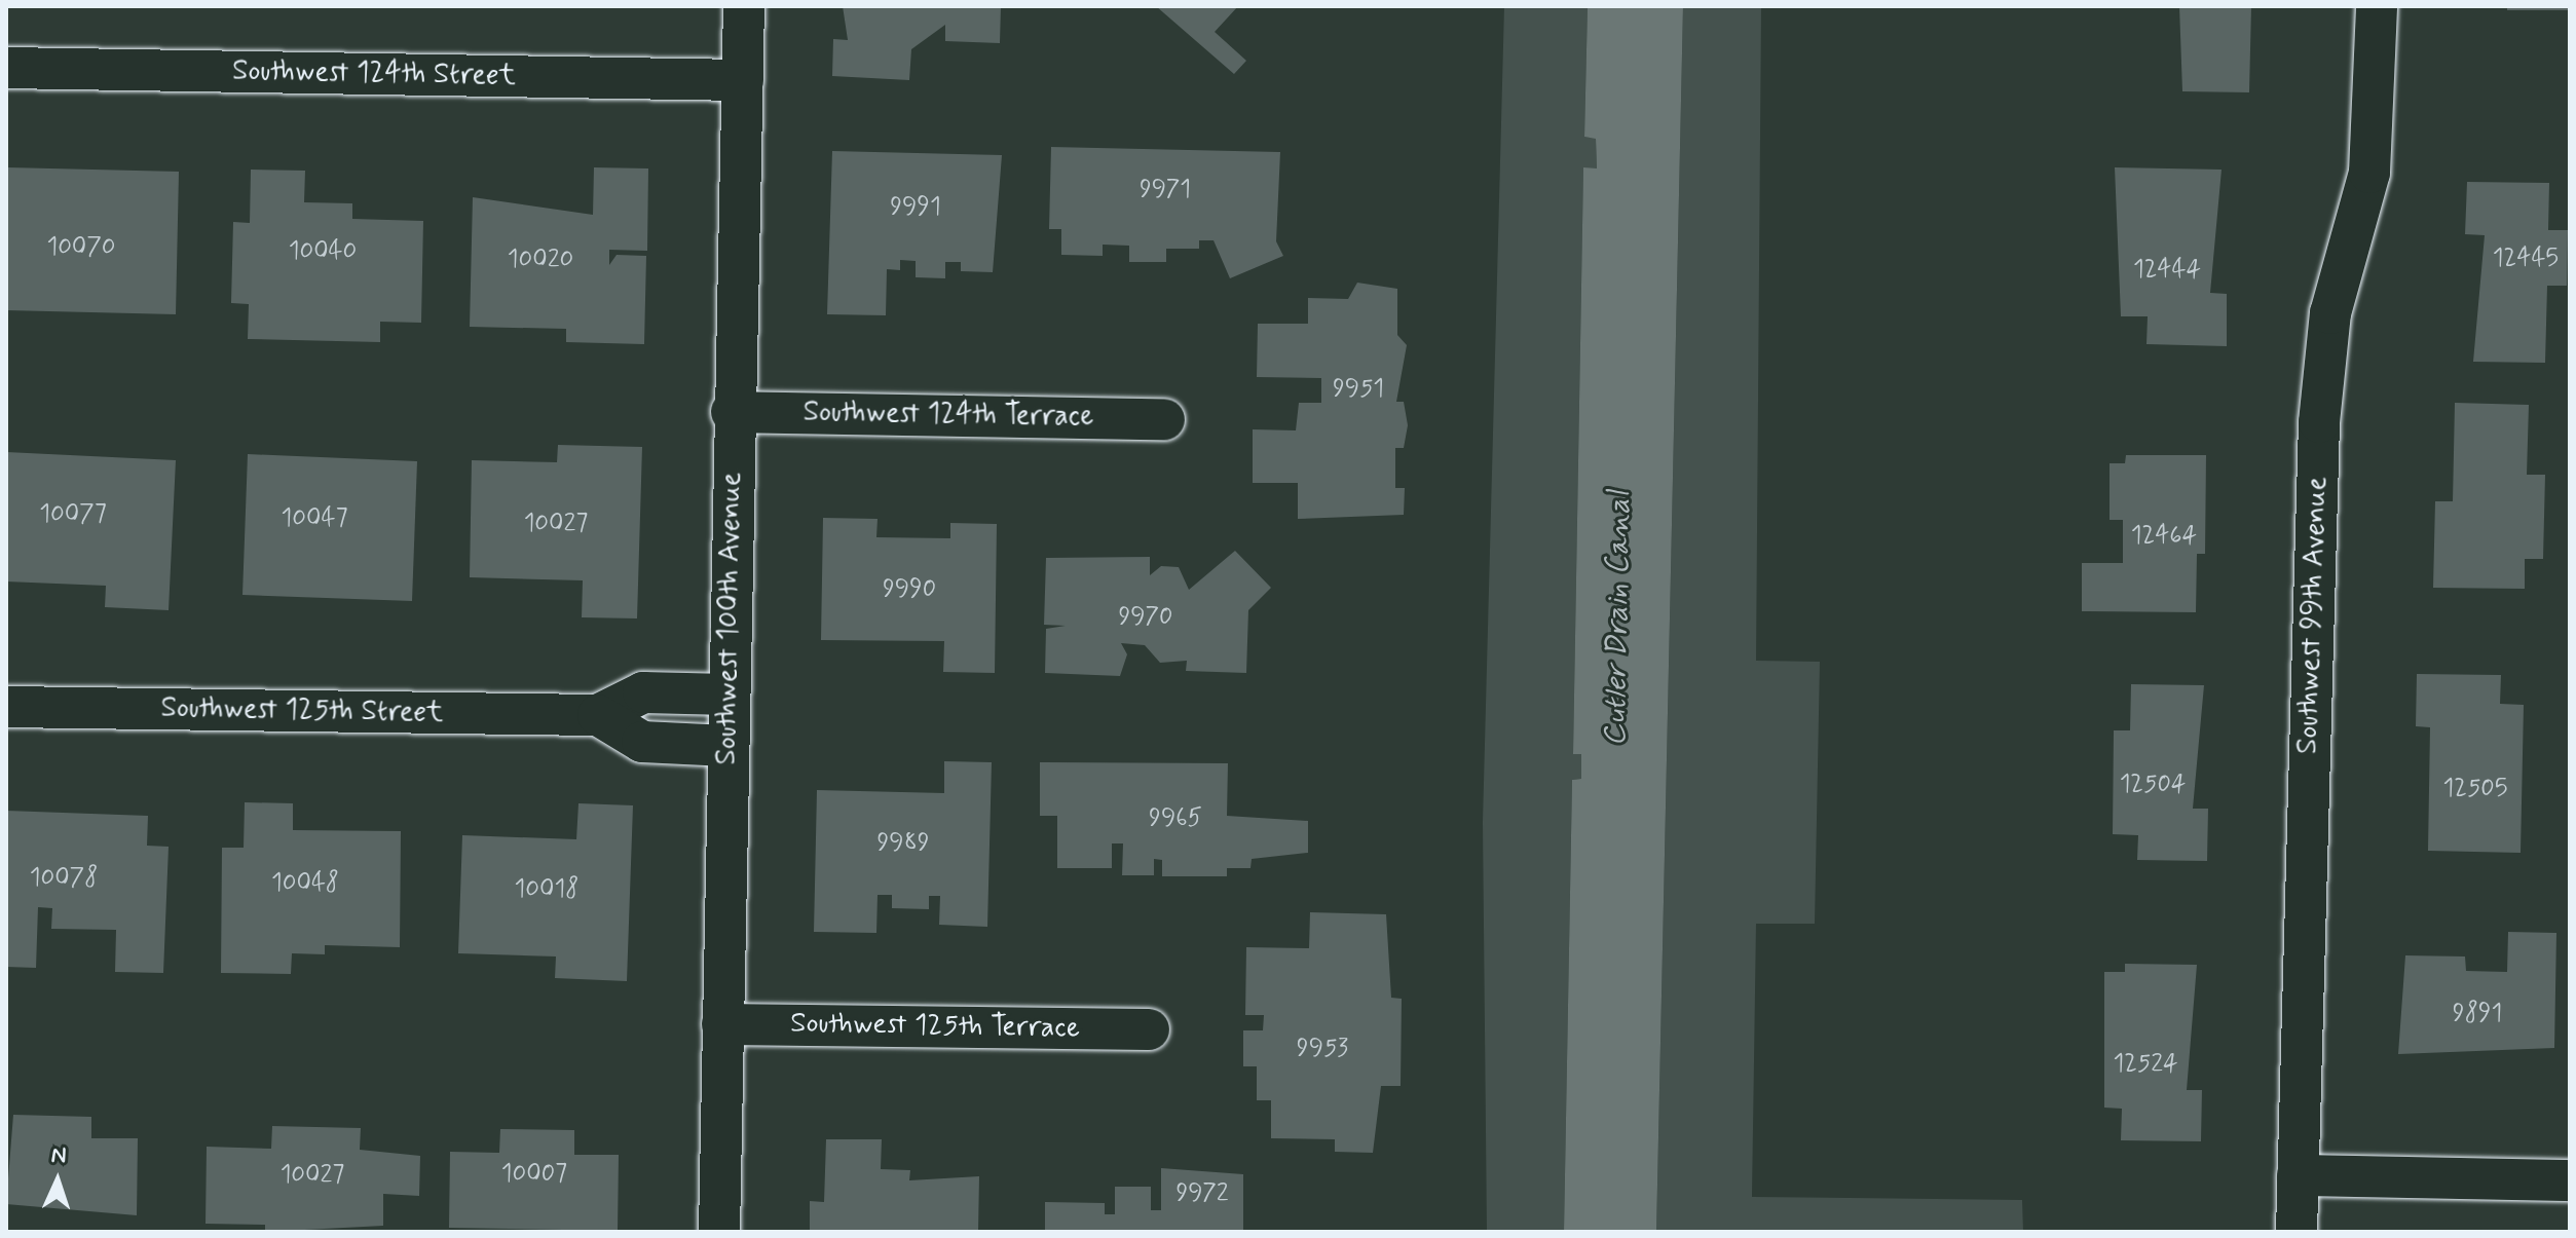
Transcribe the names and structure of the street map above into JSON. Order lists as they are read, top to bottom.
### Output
{
  "streets": {
    "street": [
      "Southwest 124th Street",
      "Southwest 124th Terrace",
      "Southwest 99th Avenue",
      "Southwest 100th Avenue",
      "Southwest 125th Street",
      "Southwest 125th Terrace"
    ]
  },
  "crossings": [
    ["Southwest 124th Street", "Southwest 100th Avenue"],
    ["Southwest 124th Terrace", "Southwest 100th Avenue"],
    ["Southwest 100th Avenue", "Southwest 125th Street"],
    ["Southwest 100th Avenue", "Southwest 125th Terrace"]
  ],
  "water": ["Cutler Drain Canal"],
  "house_numbers": [
    "9971",
    "9991",
    "10070",
    "10040",
    "12445",
    "10020",
    "12444",
    "9951",
    "10077",
    "10047",
    "10027",
    "12464",
    "9990",
    "9970",
    "12504",
    "12505",
    "9965",
    "9989",
    "10078",
    "10048",
    "10018",
    "9891",
    "9953",
    "12524",
    "10007",
    "10027",
    "9972"
  ],
  "north": "top"
}
